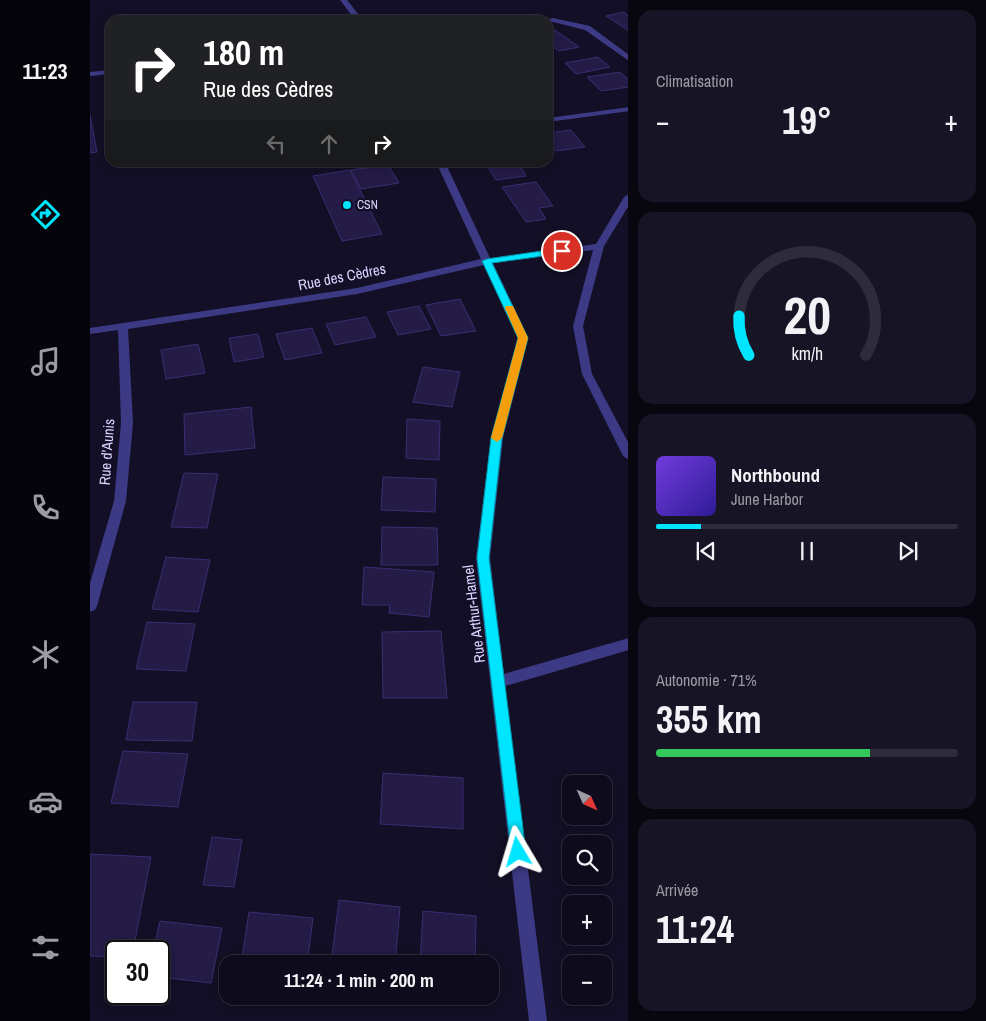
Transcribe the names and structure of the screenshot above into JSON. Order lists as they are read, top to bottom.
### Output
{
  "streets": {
    "street": ["Rue des Cèdres", "Rue d'Aunis", "Rue Arthur-Hamel"]
  },
  "crossings": [
    ["Rue des Cèdres", "Rue d'Aunis"],
    ["Rue des Cèdres", "Rue Arthur-Hamel"]
  ],
  "places": ["CSN"],
  "north": "bottom right",
  "page": {
    "tabs": "11:23",
    "tile": [
      "Climatisation",
      ["Autonomie · 71%", "355 km"],
      ["Arrivée", "11:24"]
    ],
    "turn": ["180 m", "Rue des Cèdres"],
    "heat": ["−", "19°", "+"],
    "song": ["Northbound", "June Harbor"],
    "map_buttons": ["+", "−"],
    "limit": "30",
    "trip": "11:24 · 1 min · 200 m",
    "gauge": ["20", "km/h"]
  }
}
